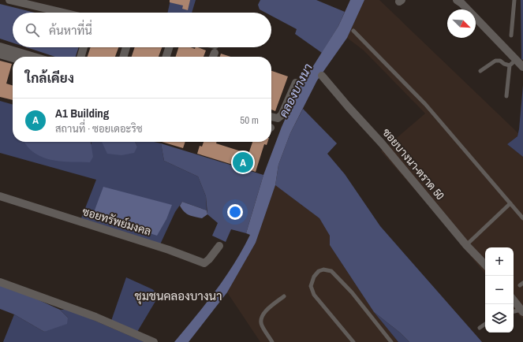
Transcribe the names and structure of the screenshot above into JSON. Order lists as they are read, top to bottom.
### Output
{
  "streets": {
    "street": ["ซอยบางนา-ตราด 50", "ซอยทรัพย์มงคล"]
  },
  "districts": ["ชุมชนคลองบางนา"],
  "water": ["คลองบางนา"],
  "north": "bottom right",
  "page": {
    "search": "ค้นหาที่นี่",
    "heading": "ใกล้เคียง",
    "list": [
      {
        "mark": "A",
        "name": "A1 Building",
        "note": "สถานที่ · ซอยเดอะริช",
        "value": "50 m"
      }
    ],
    "pins": "A",
    "map_buttons": ["+", "−"]
  }
}
